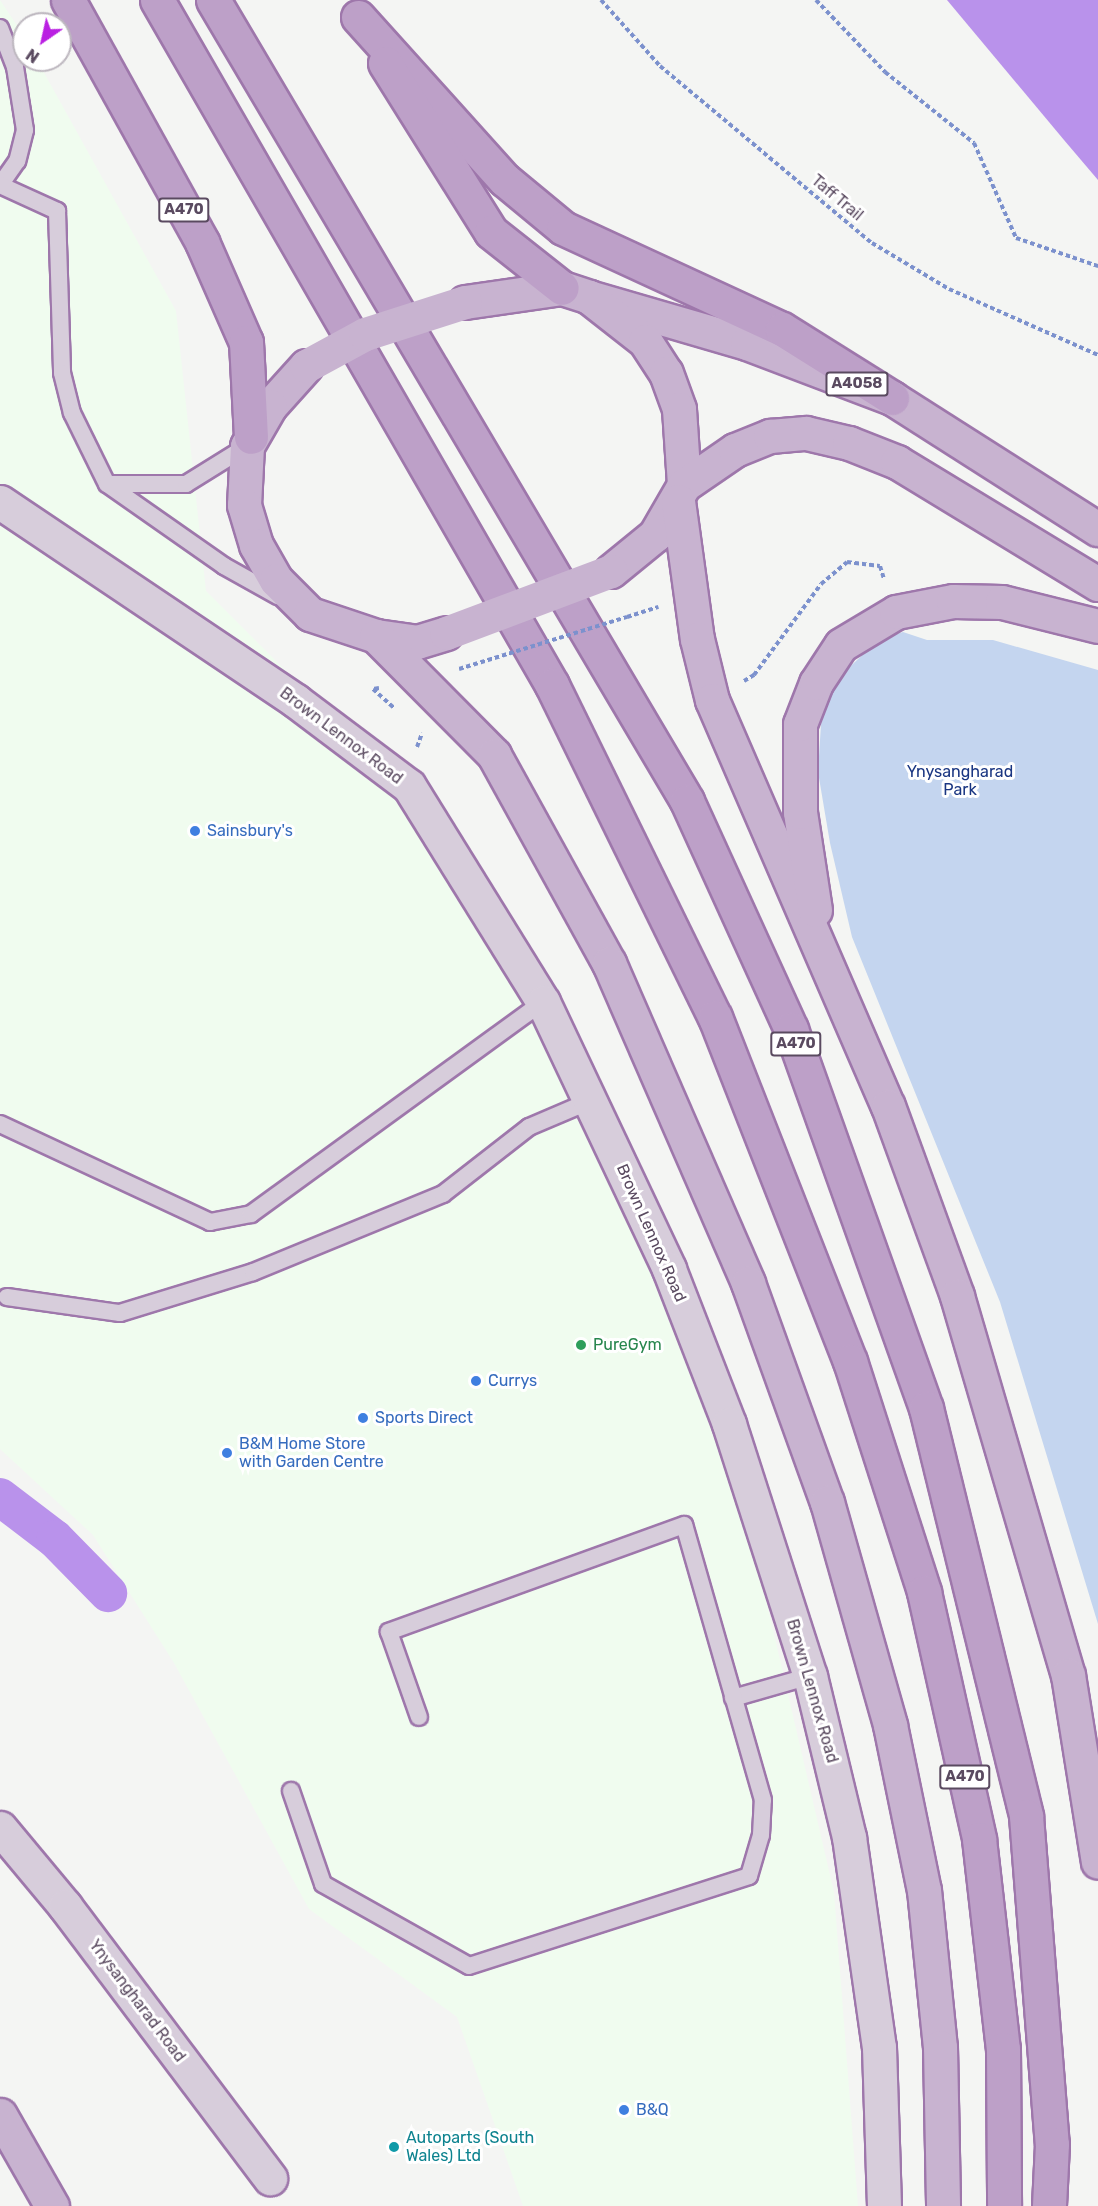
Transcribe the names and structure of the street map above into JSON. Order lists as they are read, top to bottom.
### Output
{
  "streets": {
    "highway": ["A470"],
    "main road": ["A4058"],
    "street": ["Brown Lennox Road", "Ynysangharad Road"],
    "path": ["Taff Trail"]
  },
  "parks": ["Ynysangharad Park"],
  "places": [
    "Sainsbury's",
    "PureGym",
    "Currys",
    "Sports Direct",
    "B&M Home Store with Garden Centre",
    "B&Q",
    "Autoparts (South Wales) Ltd"
  ],
  "north": "bottom left"
}
